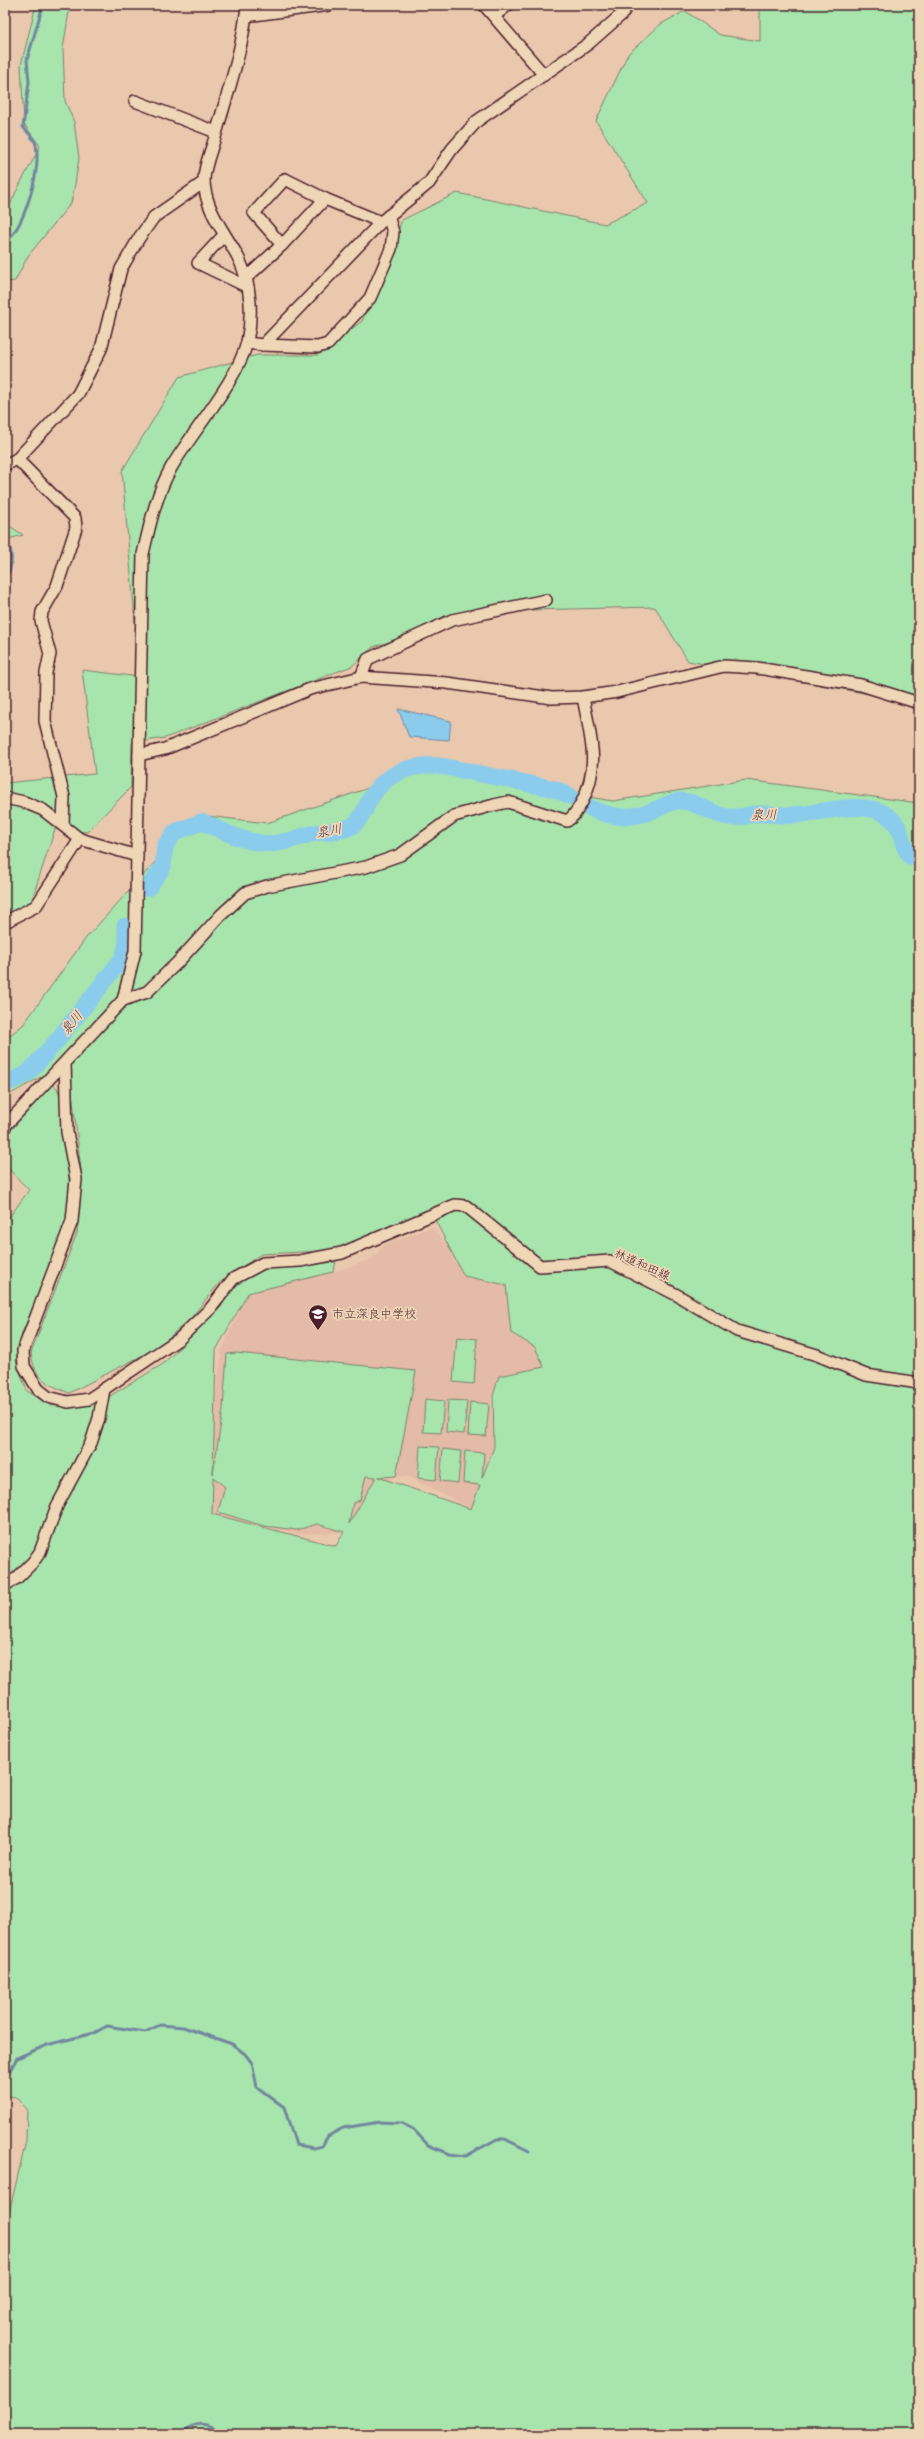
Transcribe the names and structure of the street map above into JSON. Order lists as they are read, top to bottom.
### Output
{
  "streets": {
    "street": ["林道和田線"]
  },
  "water": ["泉川"],
  "places": {
    "school or university": ["市立深良中学校"]
  }
}
